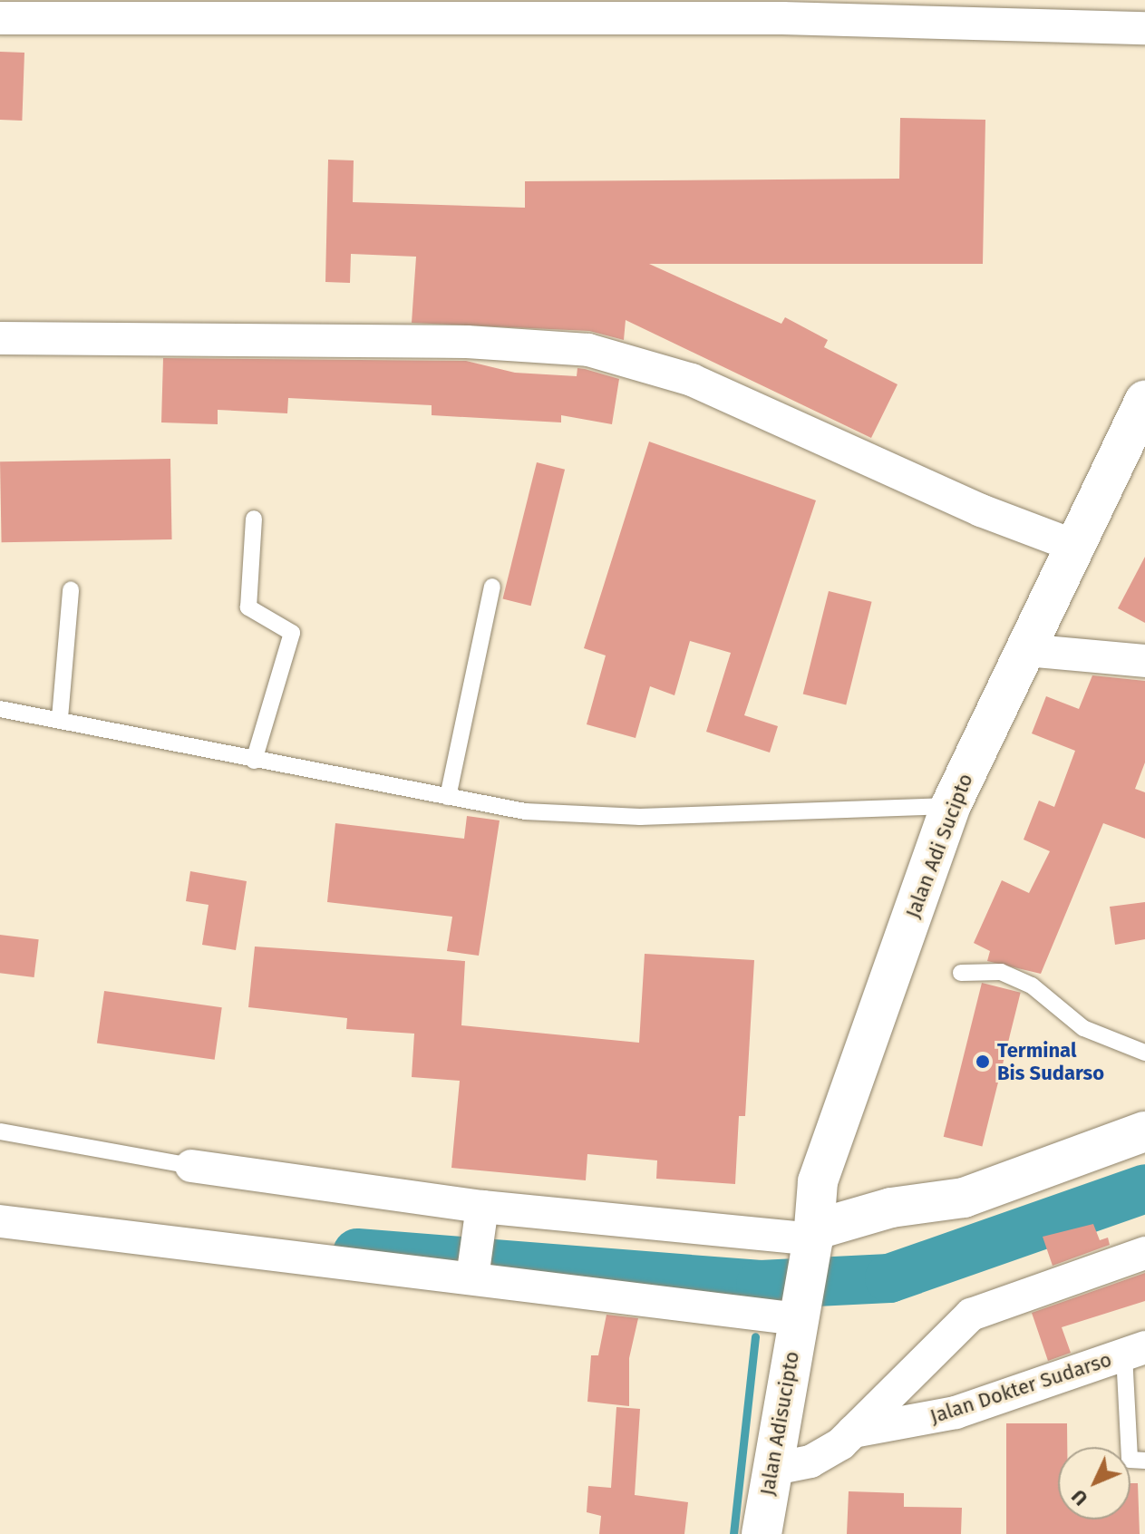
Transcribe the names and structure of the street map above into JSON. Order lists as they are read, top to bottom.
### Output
{
  "streets": {
    "main road": ["Jalan Adi Sucipto", "Jalan Adisucipto"],
    "street": ["Jalan Dokter Sudarso"]
  },
  "crossings": [
    ["Jalan Adi Sucipto", "Jalan Adisucipto"]
  ],
  "places": ["Terminal Bis Sudarso"],
  "north": "bottom left"
}
